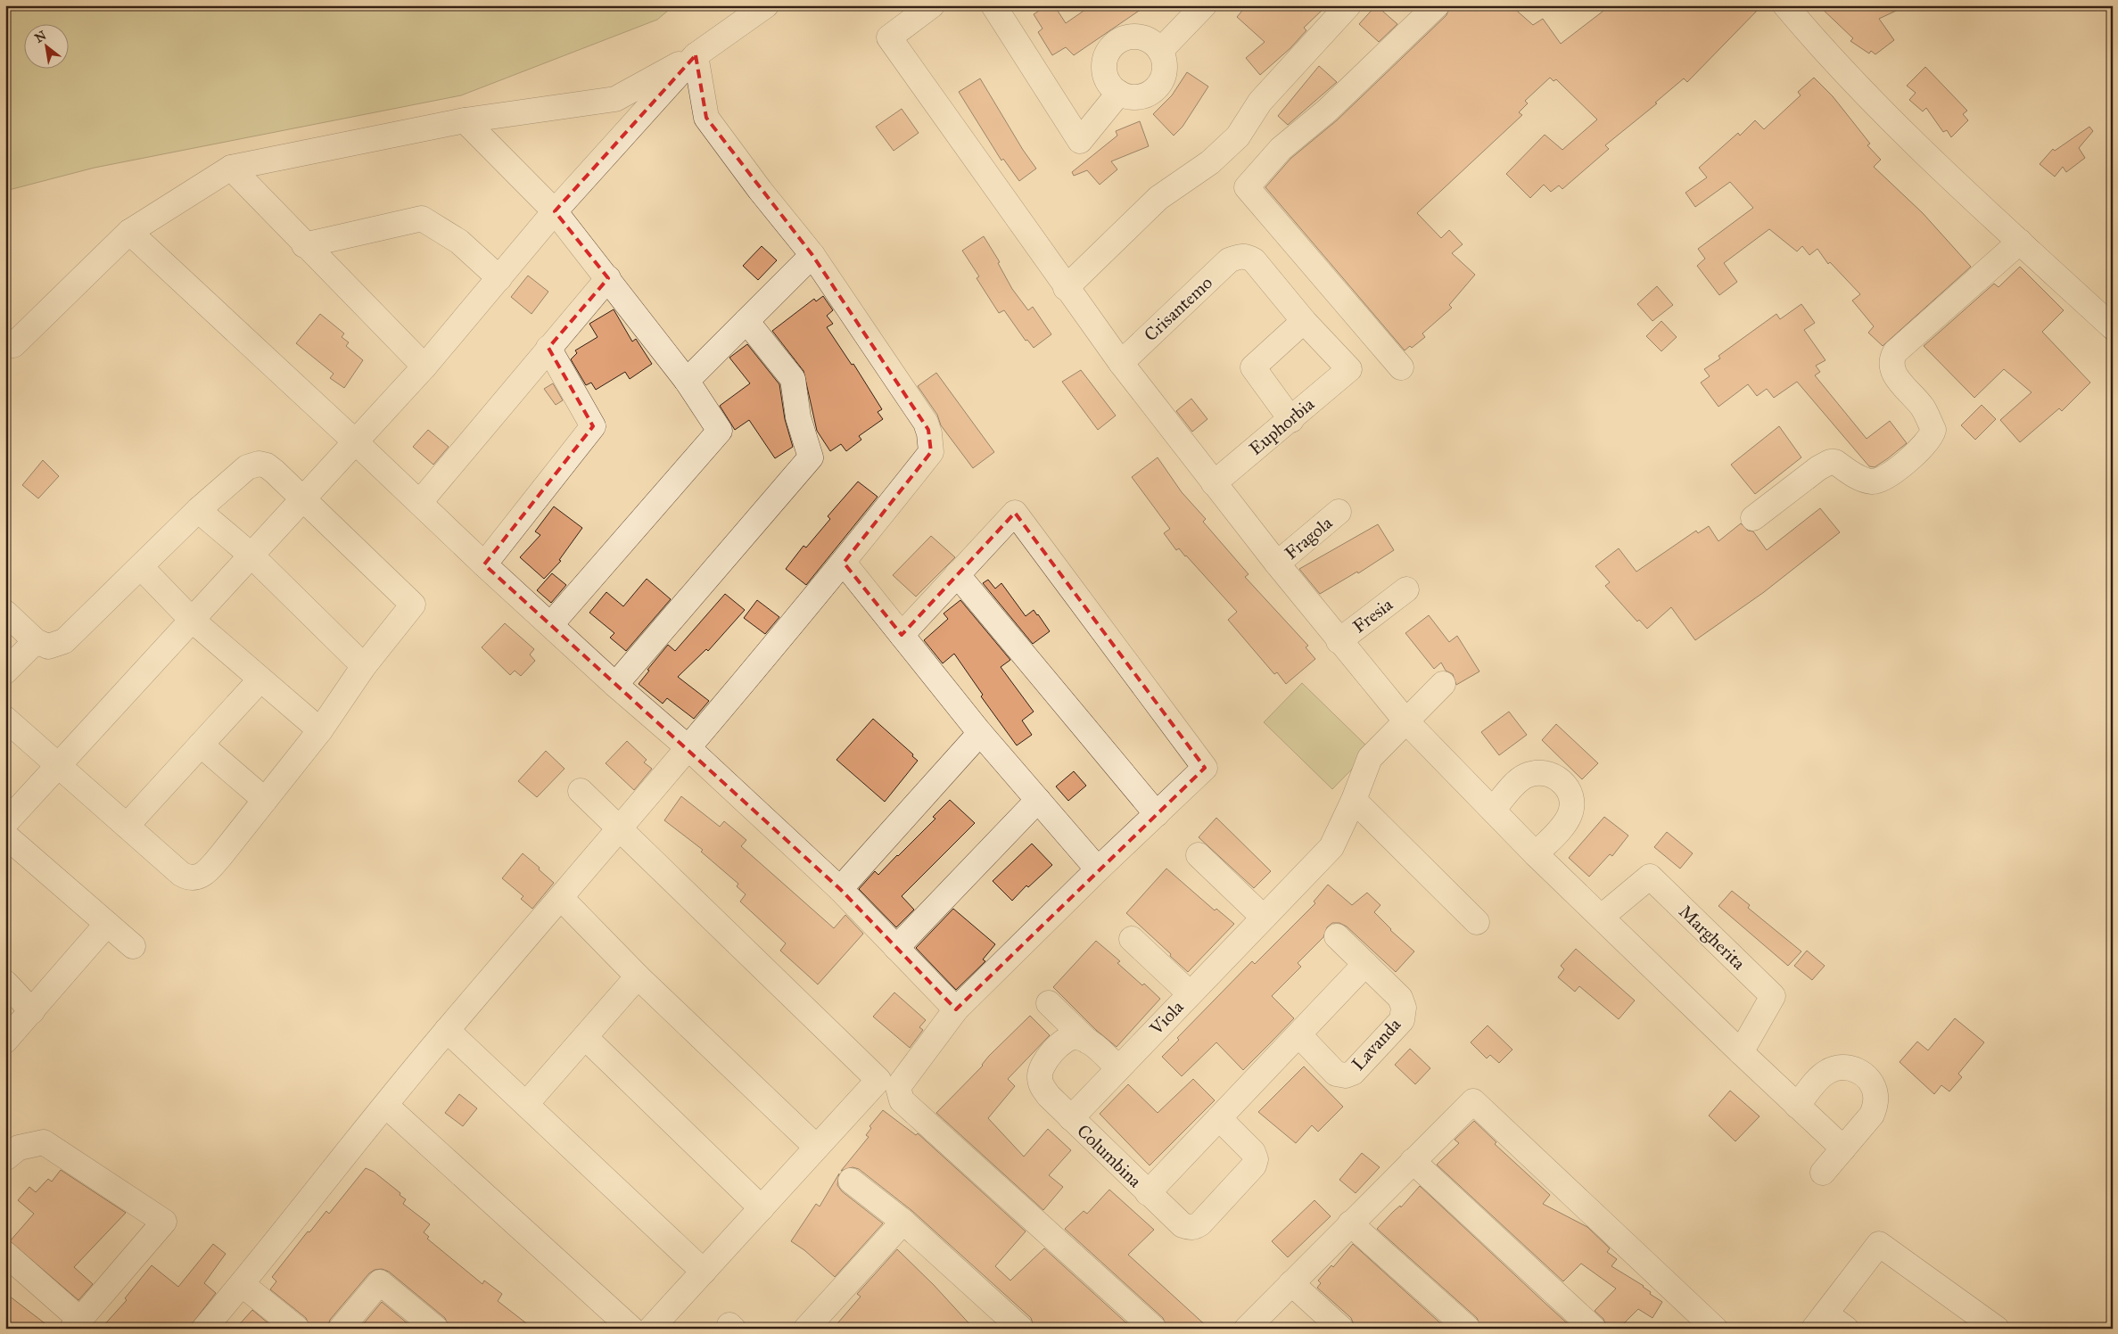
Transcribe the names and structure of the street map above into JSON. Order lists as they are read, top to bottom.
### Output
{
  "streets": {
    "street": [
      "Crisantemo",
      "Euphorbia",
      "Fragola",
      "Fresia",
      "Margherita",
      "Viola",
      "Lavanda",
      "Columbina"
    ]
  },
  "crossings": [
    ["Crisantemo", "Euphorbia"],
    ["Viola", "Columbina"]
  ],
  "north": "top left"
}
